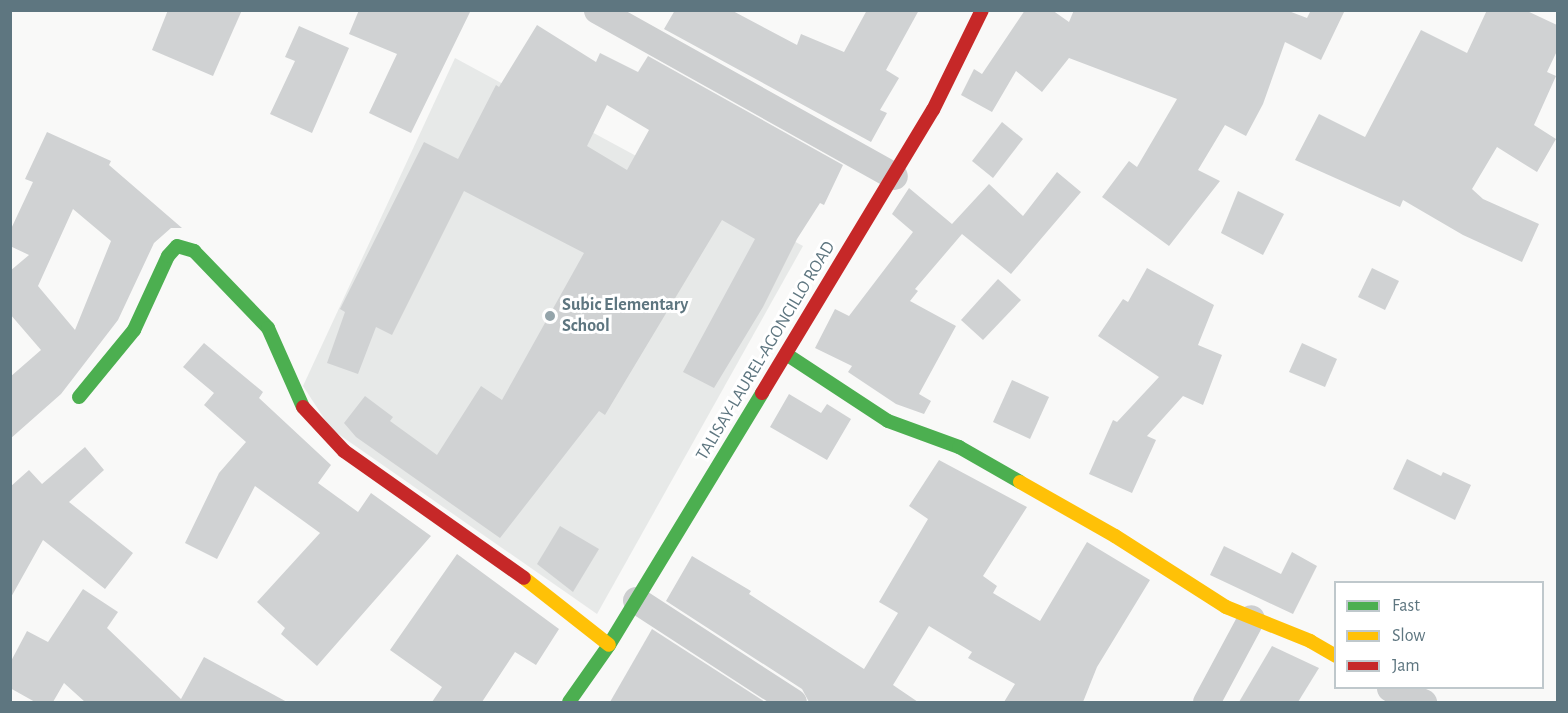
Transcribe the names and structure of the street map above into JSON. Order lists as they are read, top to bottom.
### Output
{
  "streets": {
    "street": ["TALISAY-LAUREL-AGONCILLO ROAD"]
  },
  "places": ["Subic Elementary School"],
  "legend": ["Fast", "Slow", "Jam"]
}
